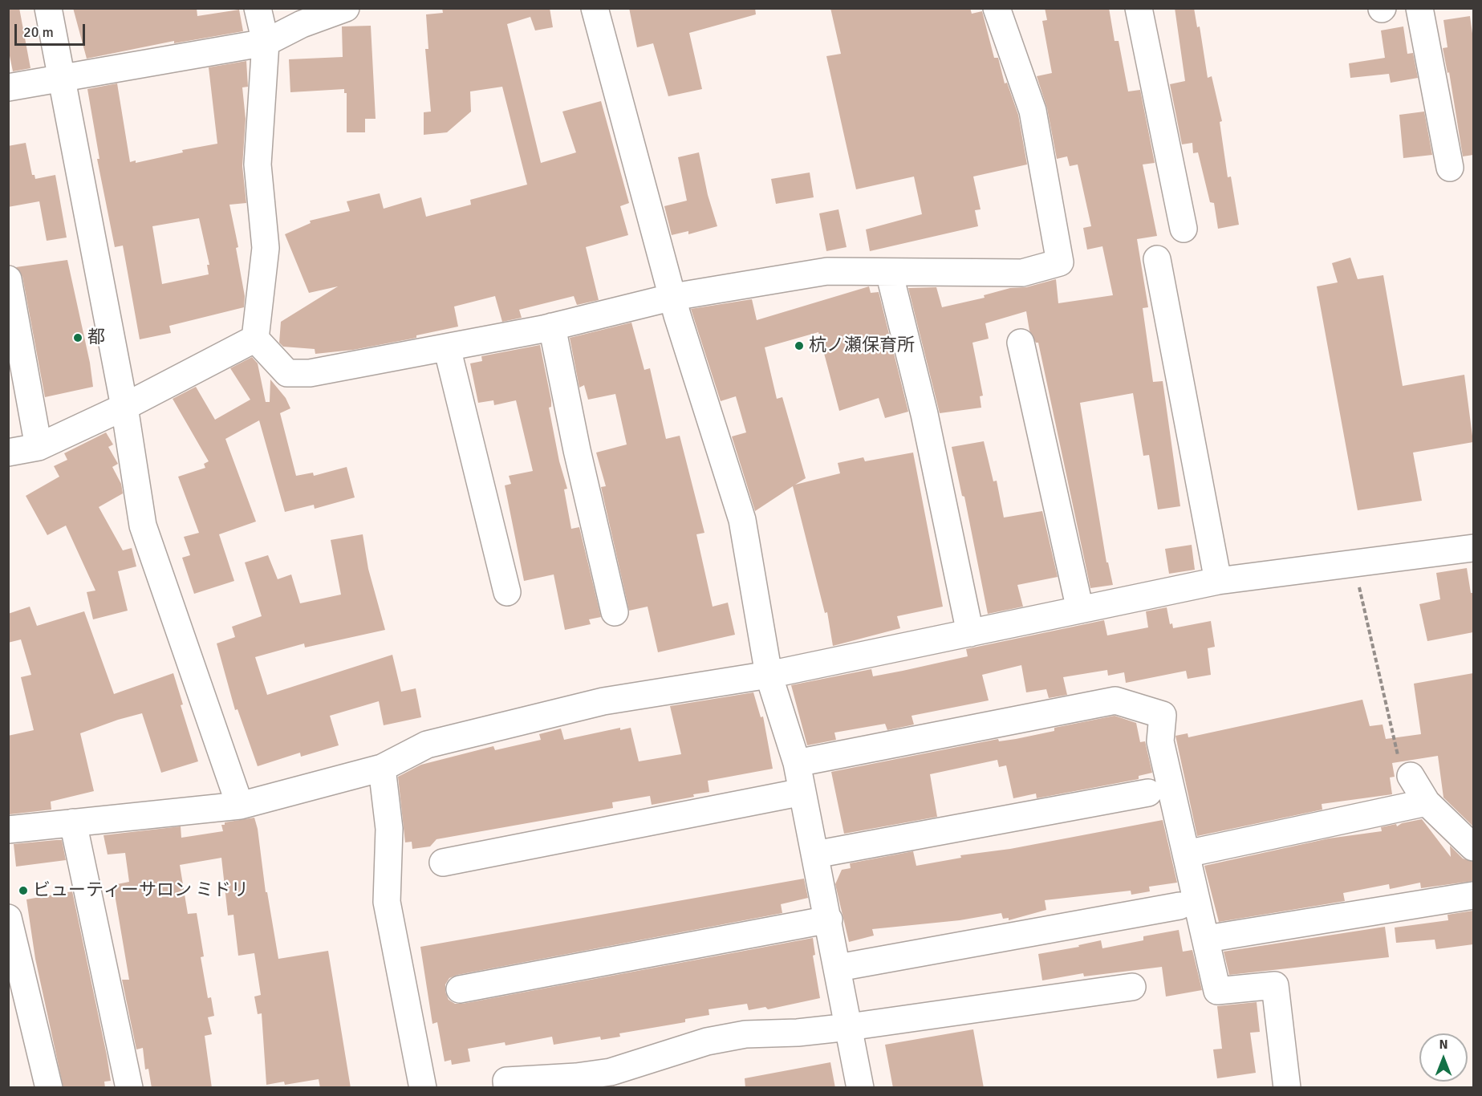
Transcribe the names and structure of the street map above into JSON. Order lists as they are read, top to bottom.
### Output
{
  "places": ["都", "杭ノ瀬保育所", "ビューティーサロン ミドリ"],
  "scale_bar": "20 m",
  "north": "top"
}
